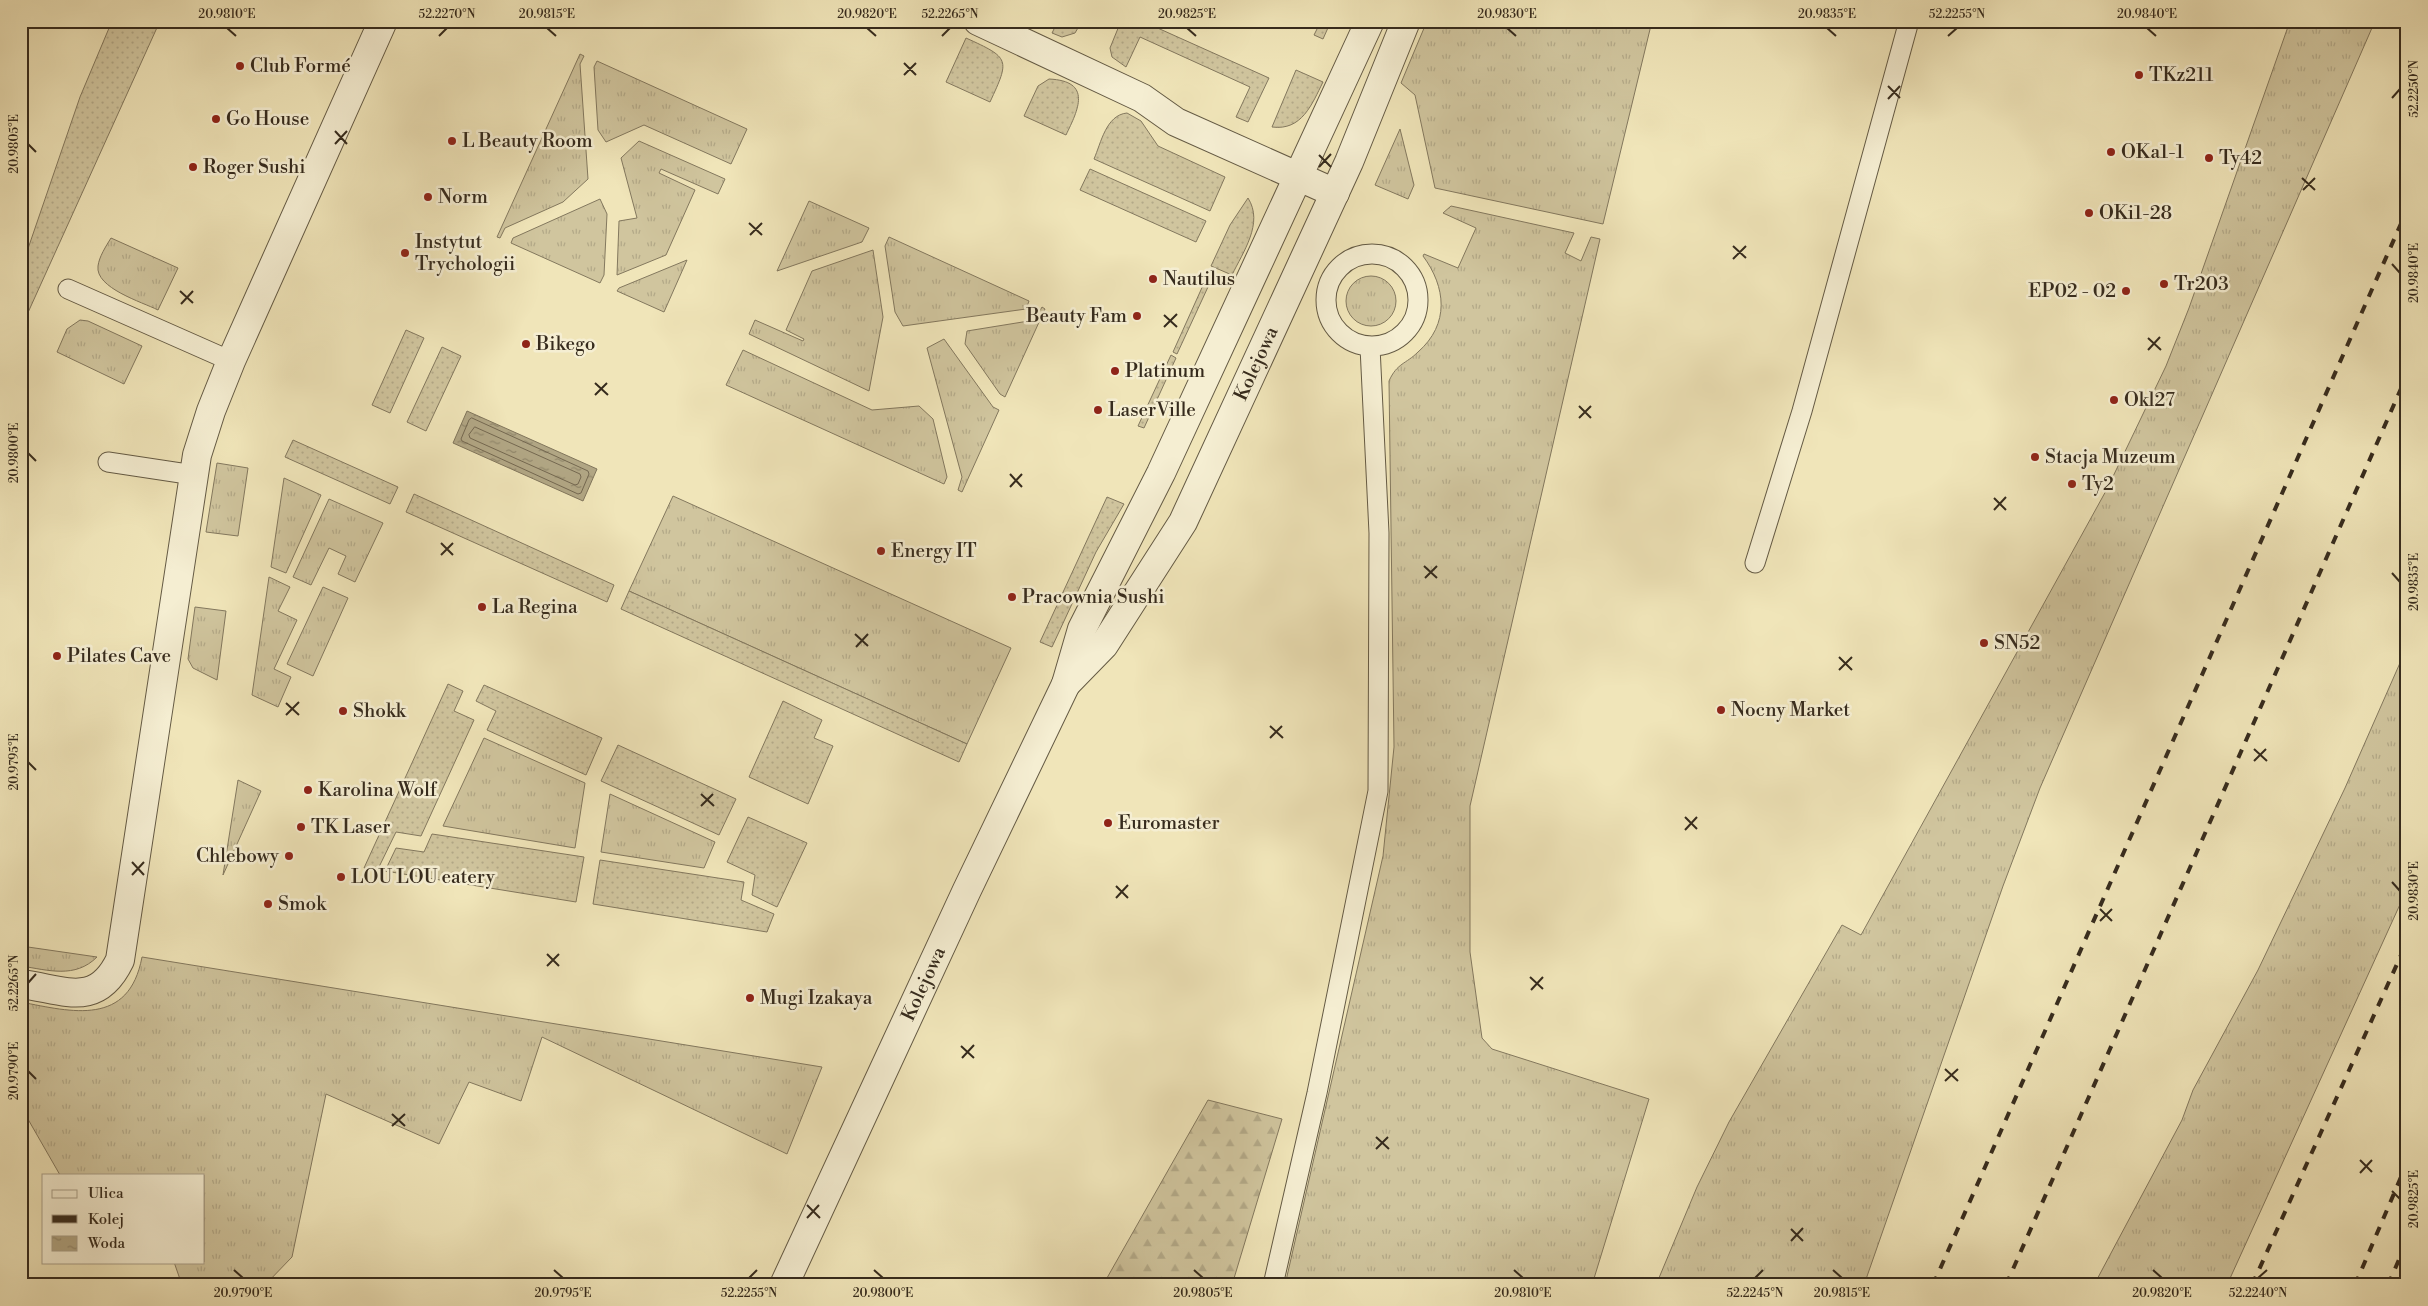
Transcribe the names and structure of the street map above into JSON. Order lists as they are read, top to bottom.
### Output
{
  "streets": {
    "street": ["Kolejowa"]
  },
  "places": [
    "Club Formé",
    "TKz211",
    "Go House",
    "L Beauty Room",
    "OKa1-1",
    "Ty42",
    "Roger Sushi",
    "Norm",
    "OKi1-28",
    "Instytut Trychologii",
    "Nautilus",
    "Tr203",
    "EP02 - 02",
    "Beauty Fam",
    "Bikego",
    "Platinum",
    "Okl27",
    "LaserVille",
    "Stacja Muzeum",
    "Ty2",
    "Energy IT",
    "Pracownia Sushi",
    "La Regina",
    "SN52",
    "Pilates Cave",
    "Nocny Market",
    "Shokk",
    "Karolina Wolf",
    "Euromaster",
    "TK Laser",
    "Chlebowy",
    "LOU LOU eatery",
    "Smok",
    "Mugi Izakaya"
  ],
  "legend": ["Ulica", "Kolej", "Woda"],
  "coordinates": [
    "20.9810°E",
    "52.2270°N",
    "20.9815°E",
    "20.9820°E",
    "52.2265°N",
    "20.9825°E",
    "20.9830°E",
    "20.9835°E",
    "52.2255°N",
    "20.9840°E",
    "52.2250°N",
    "20.9805°E",
    "20.9800°E",
    "20.9795°E",
    "20.9790°E",
    "52.2245°N",
    "52.2240°N"
  ]
}
